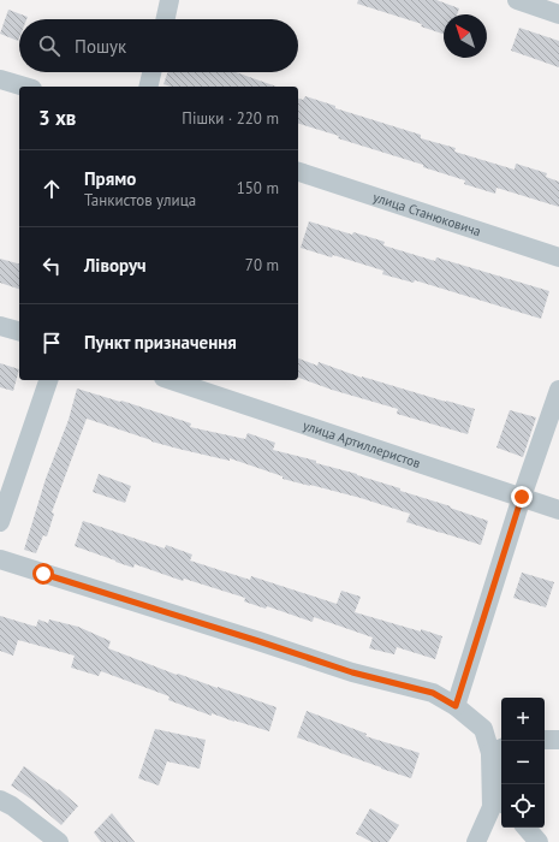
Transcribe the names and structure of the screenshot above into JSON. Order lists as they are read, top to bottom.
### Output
{
  "streets": {
    "street": ["улица Станюковича", "улица Артиллеристов"]
  },
  "north": "top left",
  "page": {
    "search": "Пошук",
    "heading": ["3 хв", "Пішки · 220 m"],
    "list": [
      ["Прямо", "Танкистов улица", "150 m"],
      ["Ліворуч", "70 m"],
      "Пункт призначення"
    ],
    "map_buttons": ["+", "−"]
  }
}
